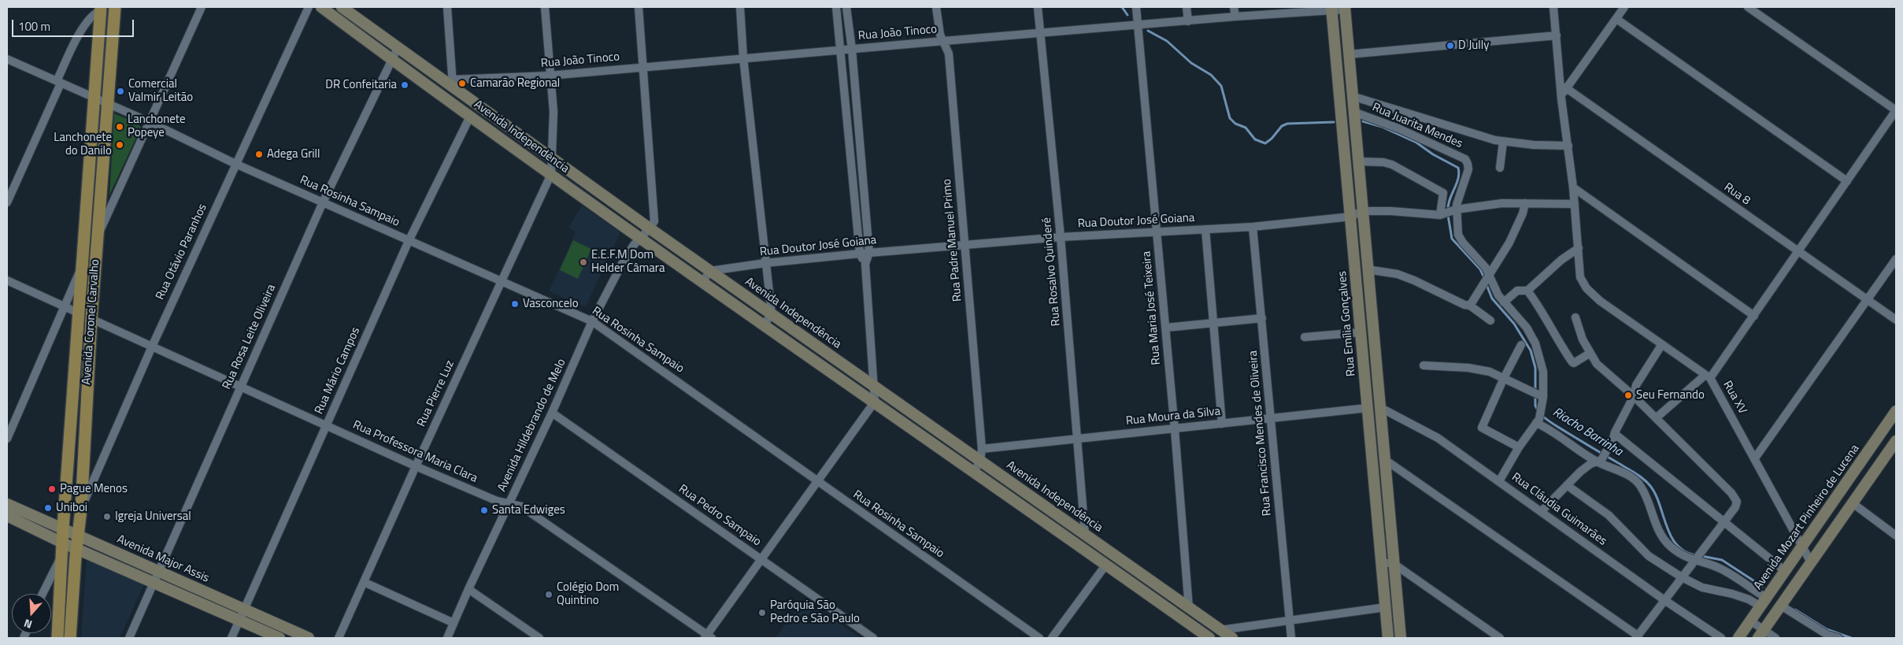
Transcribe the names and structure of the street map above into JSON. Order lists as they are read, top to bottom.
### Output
{
  "streets": {
    "main road": [
      "Avenida Independência",
      "Avenida Coronel Carvalho",
      "Rua Emília Gonçalves",
      "Avenida Mozart Pinheiro de Lucena",
      "Avenida Major Assis"
    ],
    "street": [
      "Rua João Tinoco",
      "Rua Juarita Mendes",
      "Rua 8",
      "Rua Rosinha Sampaio",
      "Rua Doutor José Goiana",
      "Rua Padre Manuel Primo",
      "Rua Otávio Paranhos",
      "Rua Rosalvo Quinderé",
      "Rua Maria José Teixeira",
      "Rua Rosa Leite Oliveira",
      "Rua Mário Campos",
      "Rua Pierre Luz",
      "Rua XV",
      "Rua Moura da Silva",
      "Avenida Hildebrando de Melo",
      "Rua Francisco Mendes de Oliveira",
      "Rua Professora Maria Clara",
      "Rua Cláudia Guimarães",
      "Rua Pedro Sampaio"
    ]
  },
  "crossings": [
    ["Rua João Tinoco", "Avenida Independência"],
    ["Rua João Tinoco", "Rua Padre Manuel Primo"],
    ["Rua João Tinoco", "Rua Rosalvo Quinderé"],
    ["Rua João Tinoco", "Rua Maria José Teixeira"],
    ["Rua João Tinoco", "Rua Emília Gonçalves"],
    ["Rua João Tinoco", "Rua Pierre Luz"],
    ["Rua Juarita Mendes", "Rua Doutor José Goiana"],
    ["Rua Juarita Mendes", "Rua Emília Gonçalves"],
    ["Avenida Independência", "Rua Doutor José Goiana"],
    ["Avenida Independência", "Rua Padre Manuel Primo"],
    ["Avenida Independência", "Rua Rosalvo Quinderé"],
    ["Avenida Independência", "Rua Maria José Teixeira"],
    ["Avenida Independência", "Rua Rosa Leite Oliveira"],
    ["Avenida Independência", "Rua Mário Campos"],
    ["Avenida Independência", "Rua Pierre Luz"],
    ["Avenida Independência", "Avenida Hildebrando de Melo"],
    ["Rua Rosinha Sampaio", "Rua Otávio Paranhos"],
    ["Rua Rosinha Sampaio", "Avenida Coronel Carvalho"],
    ["Rua Rosinha Sampaio", "Rua Rosa Leite Oliveira"],
    ["Rua Rosinha Sampaio", "Rua Mário Campos"],
    ["Rua Rosinha Sampaio", "Rua Pierre Luz"],
    ["Rua Rosinha Sampaio", "Avenida Hildebrando de Melo"],
    ["Rua Doutor José Goiana", "Rua Padre Manuel Primo"],
    ["Rua Doutor José Goiana", "Rua Rosalvo Quinderé"],
    ["Rua Doutor José Goiana", "Rua Maria José Teixeira"],
    ["Rua Doutor José Goiana", "Rua Emília Gonçalves"],
    ["Rua Doutor José Goiana", "Rua Francisco Mendes de Oliveira"],
    ["Rua Padre Manuel Primo", "Rua Moura da Silva"],
    ["Rua Otávio Paranhos", "Avenida Coronel Carvalho"],
    ["Rua Otávio Paranhos", "Rua Professora Maria Clara"],
    ["Rua Rosalvo Quinderé", "Rua Moura da Silva"],
    ["Rua Maria José Teixeira", "Rua Moura da Silva"],
    ["Avenida Coronel Carvalho", "Rua Professora Maria Clara"],
    ["Avenida Coronel Carvalho", "Avenida Major Assis"],
    ["Rua Emília Gonçalves", "Rua Moura da Silva"],
    ["Rua Emília Gonçalves", "Rua Cláudia Guimarães"],
    ["Rua Rosa Leite Oliveira", "Rua Professora Maria Clara"],
    ["Rua Rosa Leite Oliveira", "Avenida Major Assis"],
    ["Rua Mário Campos", "Rua Professora Maria Clara"],
    ["Rua Mário Campos", "Avenida Major Assis"],
    ["Rua Pierre Luz", "Rua Professora Maria Clara"],
    ["Rua XV", "Avenida Mozart Pinheiro de Lucena"],
    ["Rua Moura da Silva", "Rua Francisco Mendes de Oliveira"],
    ["Avenida Hildebrando de Melo", "Rua Professora Maria Clara"],
    ["Avenida Hildebrando de Melo", "Rua Pedro Sampaio"]
  ],
  "water": ["Riacho Barrinha"],
  "places": [
    "D Jully",
    "Camarão Regional",
    "DR Confeitaria",
    "Comercial Valmir Leitão",
    "Lanchonete Popeye",
    "Lanchonete do Danilo",
    "Adega Grill",
    "E.E.F.M Dom Helder Câmara",
    "Vasconcelo",
    "Seu Fernando",
    "Pague Menos",
    "Uniboi",
    "Santa Edwiges",
    "Igreja Universal",
    "Colégio Dom Quintino",
    "Paróquia São Pedro e São Paulo"
  ],
  "scale_bar": "100 m",
  "north": "bottom"
}
